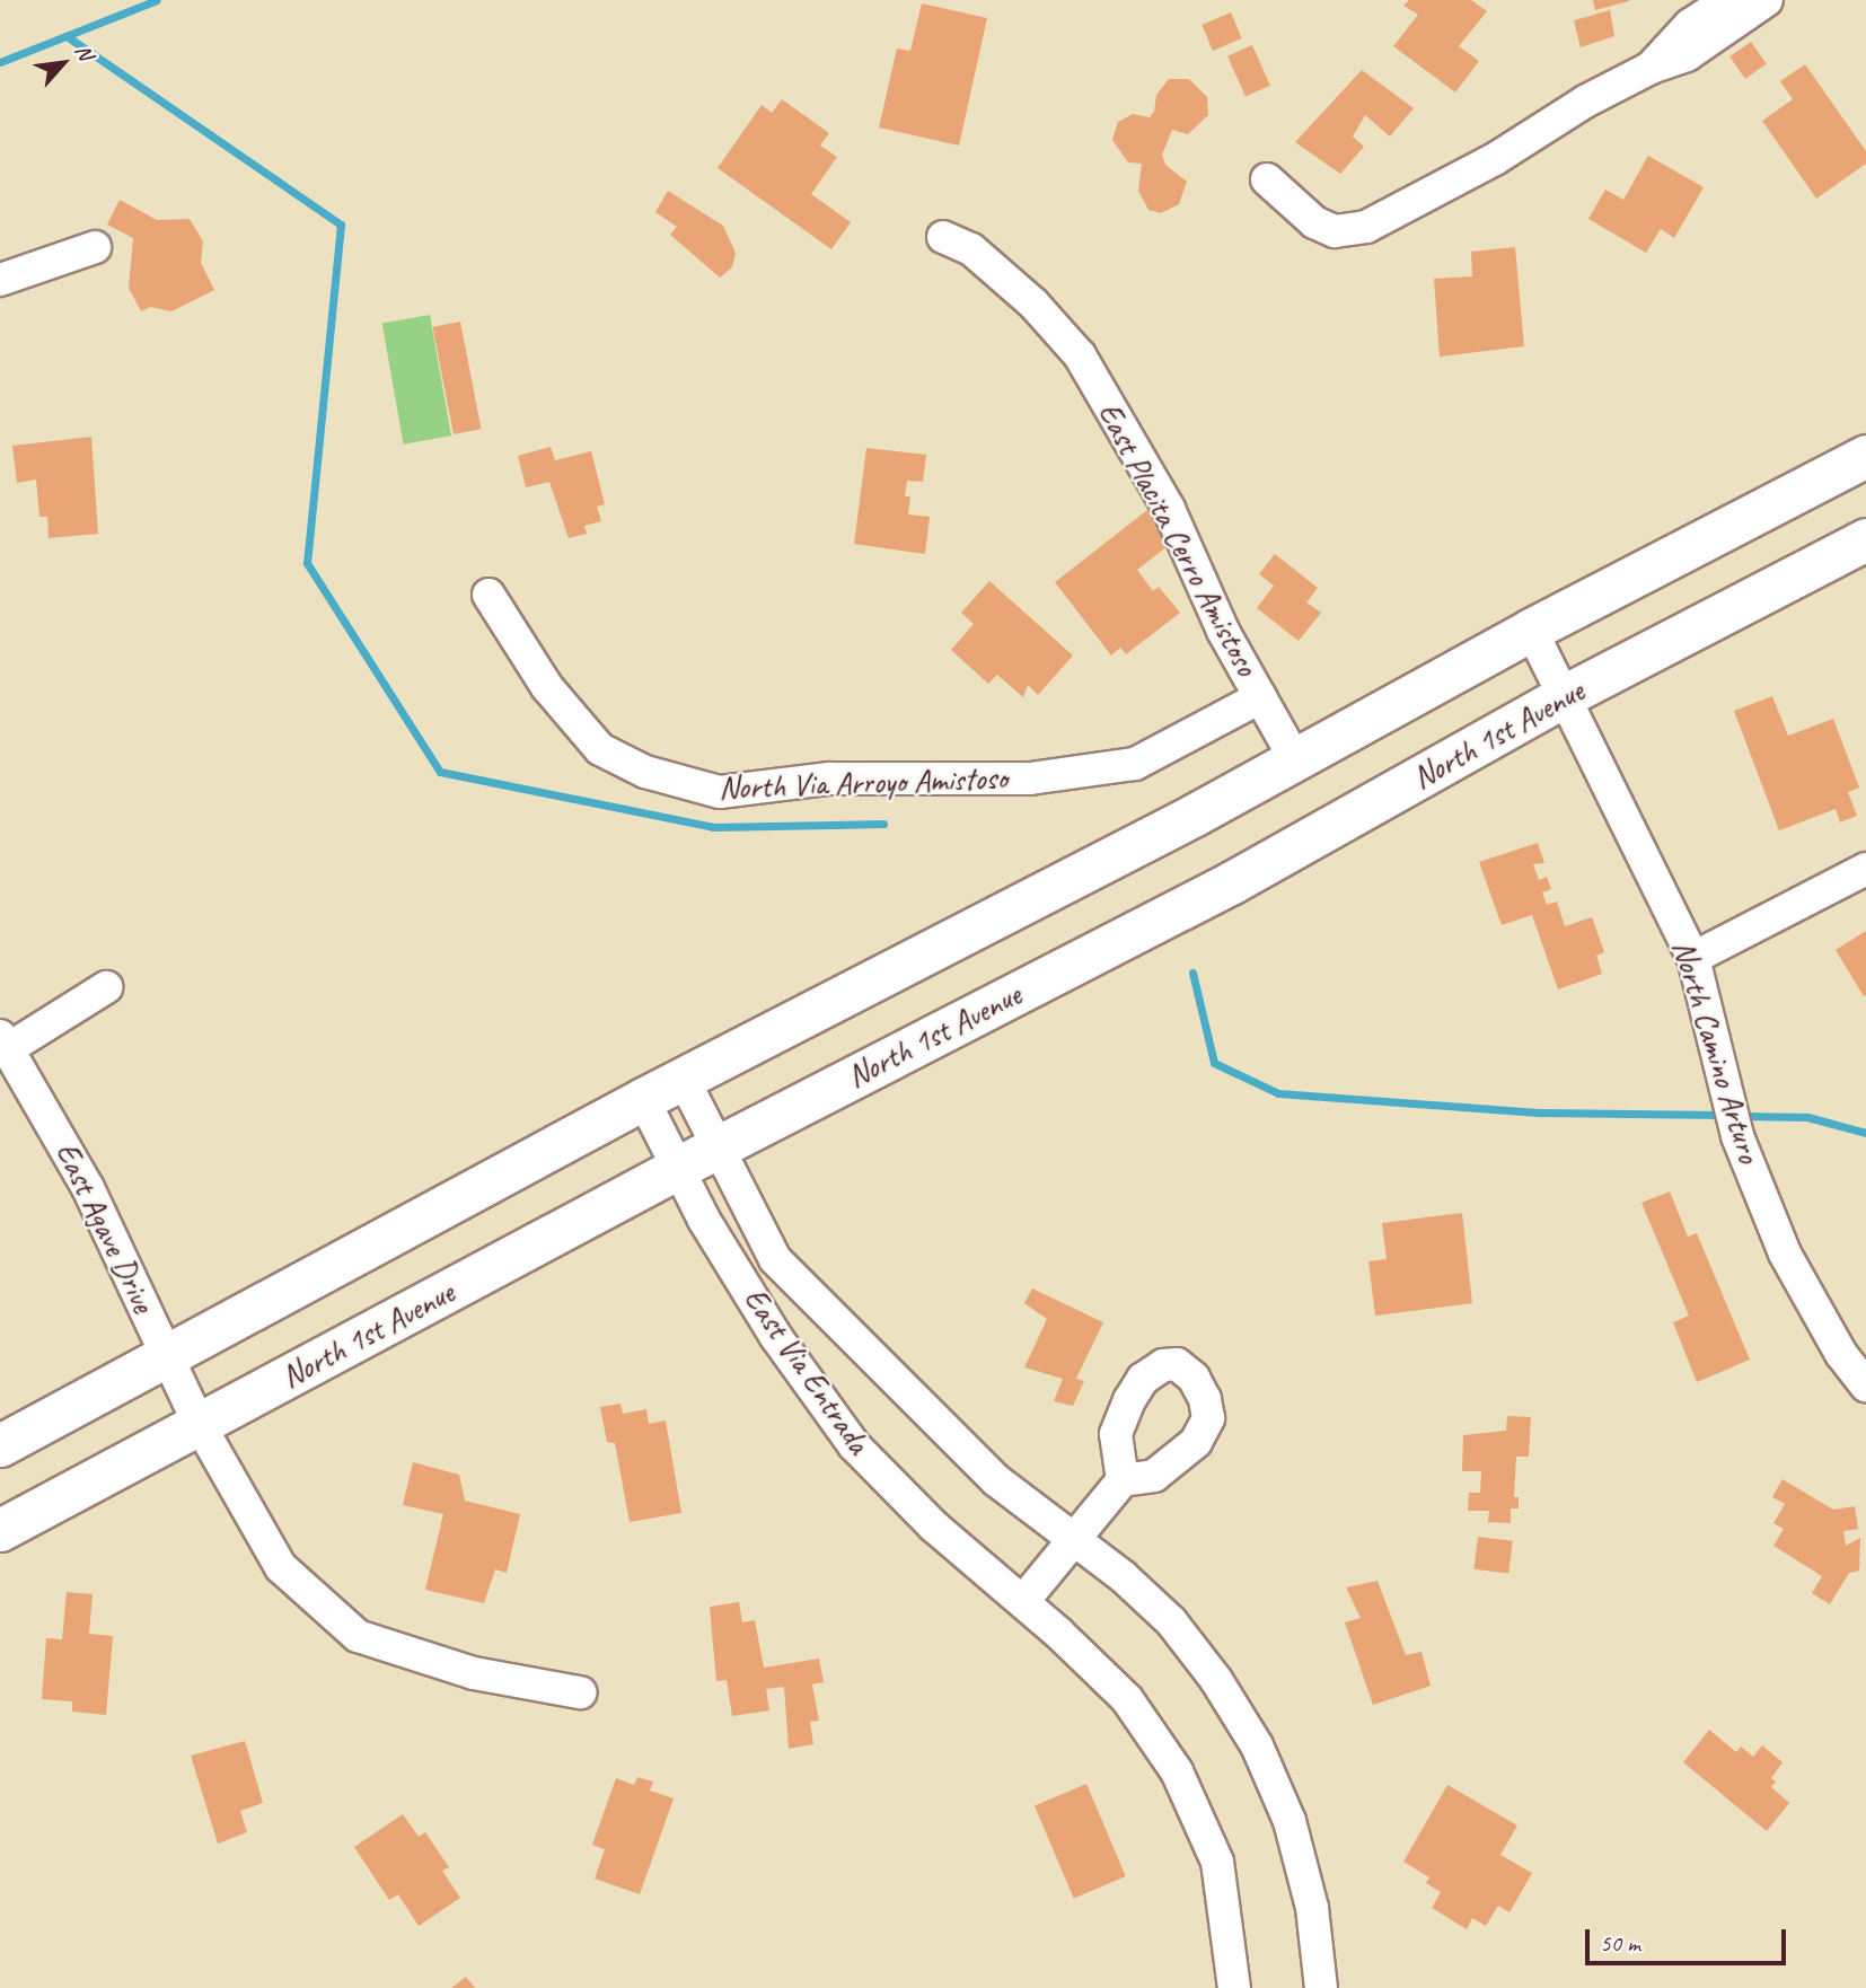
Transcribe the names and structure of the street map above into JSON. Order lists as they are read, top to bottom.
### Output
{
  "streets": {
    "main road": ["North 1st Avenue"],
    "street": [
      "East Placita Cerro Amistoso",
      "North Via Arroyo Amistoso",
      "North Camino Arturo",
      "East Agave Drive",
      "East Via Entrada"
    ]
  },
  "crossings": [
    ["East Placita Cerro Amistoso", "North Via Arroyo Amistoso"],
    ["North 1st Avenue", "North Camino Arturo"],
    ["North 1st Avenue", "East Agave Drive"],
    ["North 1st Avenue", "East Via Entrada"]
  ],
  "scale_bar": "50 m",
  "north": "top right"
}
